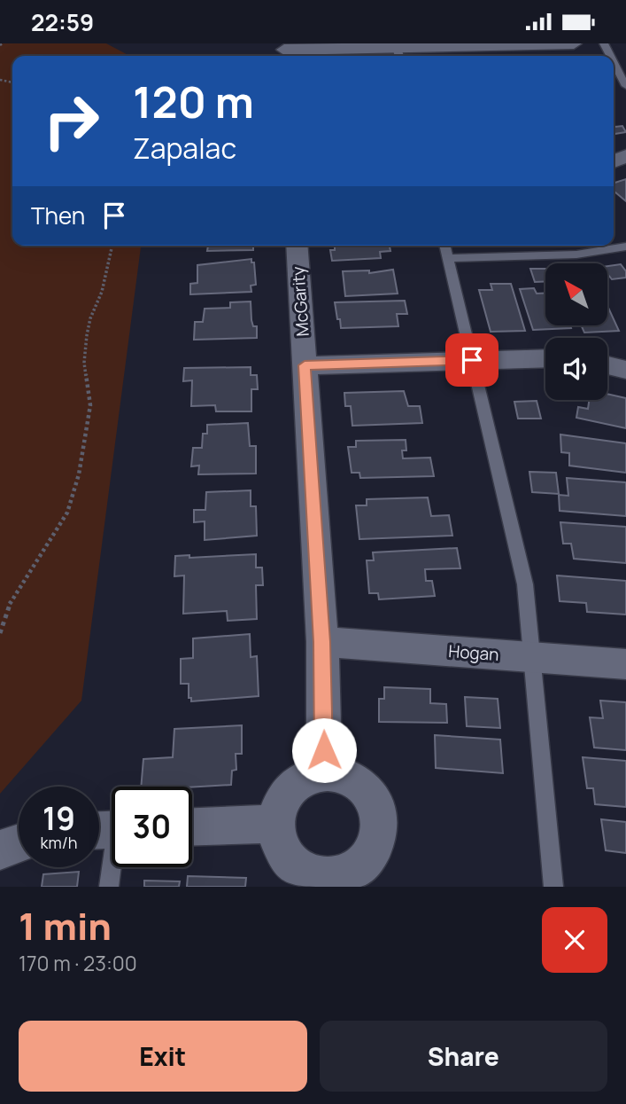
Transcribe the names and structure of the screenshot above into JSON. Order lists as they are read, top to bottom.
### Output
{
  "streets": {
    "street": ["McGarity", "Hogan"]
  },
  "crossings": [
    ["McGarity", "Hogan"]
  ],
  "north": "top left",
  "page": {
    "status": "22:59",
    "turn": ["120 m", "Zapalac"],
    "then": "Then",
    "speed": "19 km/h",
    "limit": "30",
    "heading": ["1 min", "170 m · 23:00"],
    "buttons": ["Exit", "Share"]
  }
}
